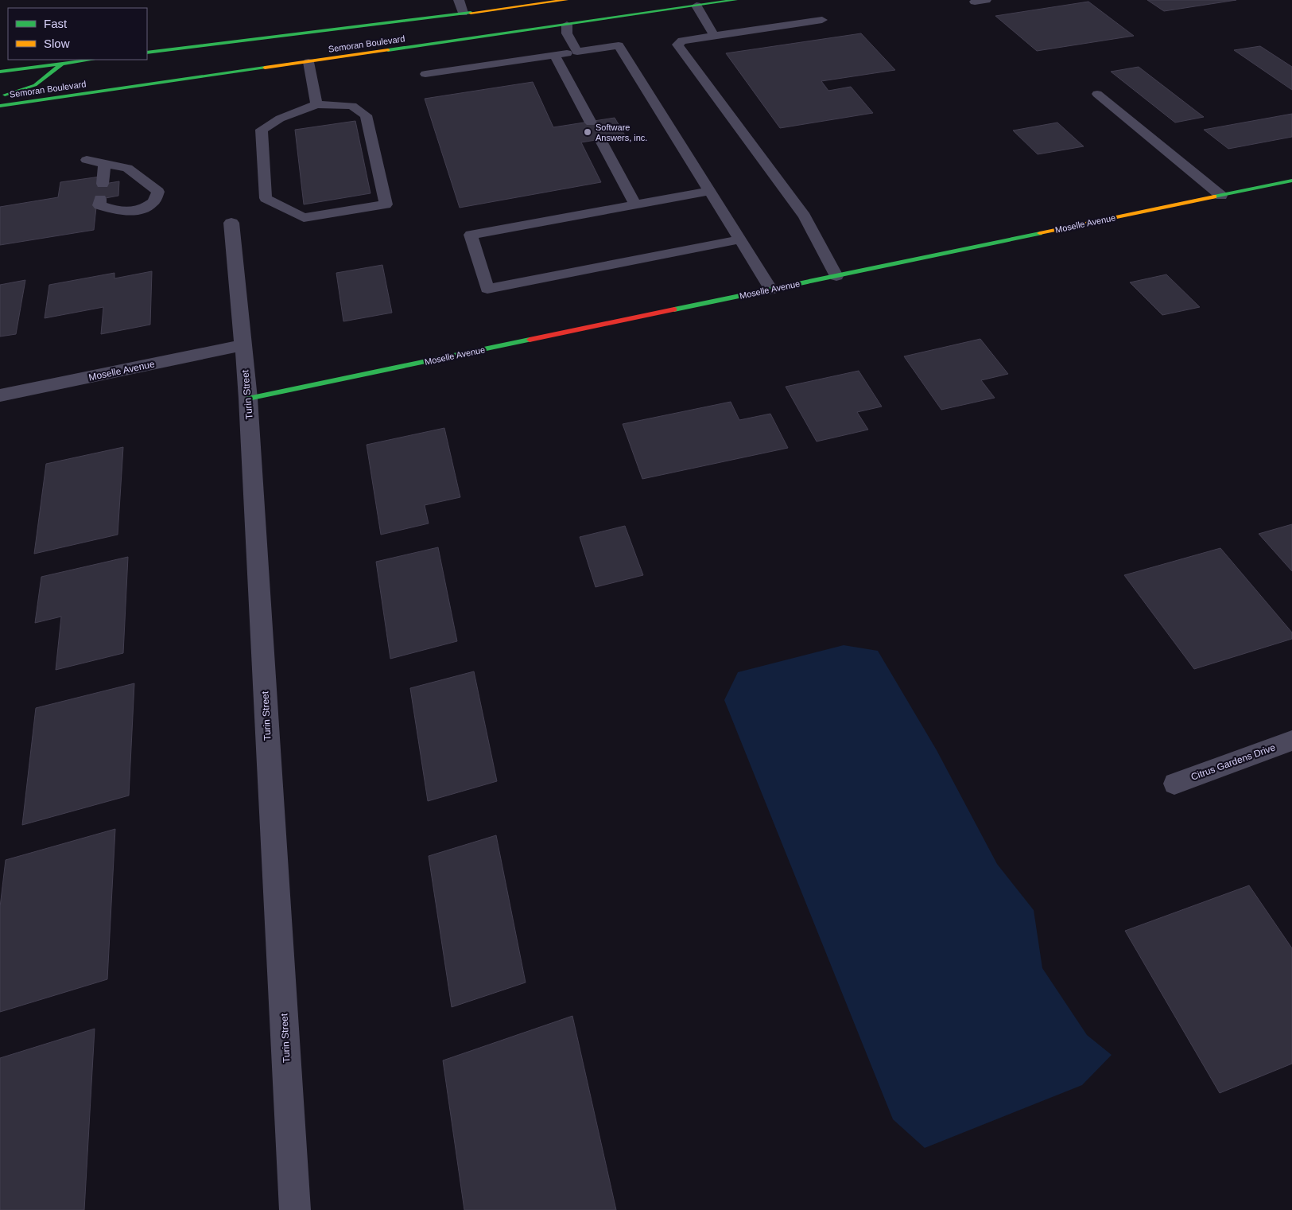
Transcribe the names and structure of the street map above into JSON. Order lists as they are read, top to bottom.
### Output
{
  "streets": {
    "main road": ["Semoran Boulevard", "Moselle Avenue"],
    "street": ["Turin Street"],
    "lane": ["Citrus Gardens Drive"]
  },
  "crossings": [
    ["Moselle Avenue", "Turin Street"]
  ],
  "places": ["Software Answers, inc."],
  "legend": ["Fast", "Slow"]
}
